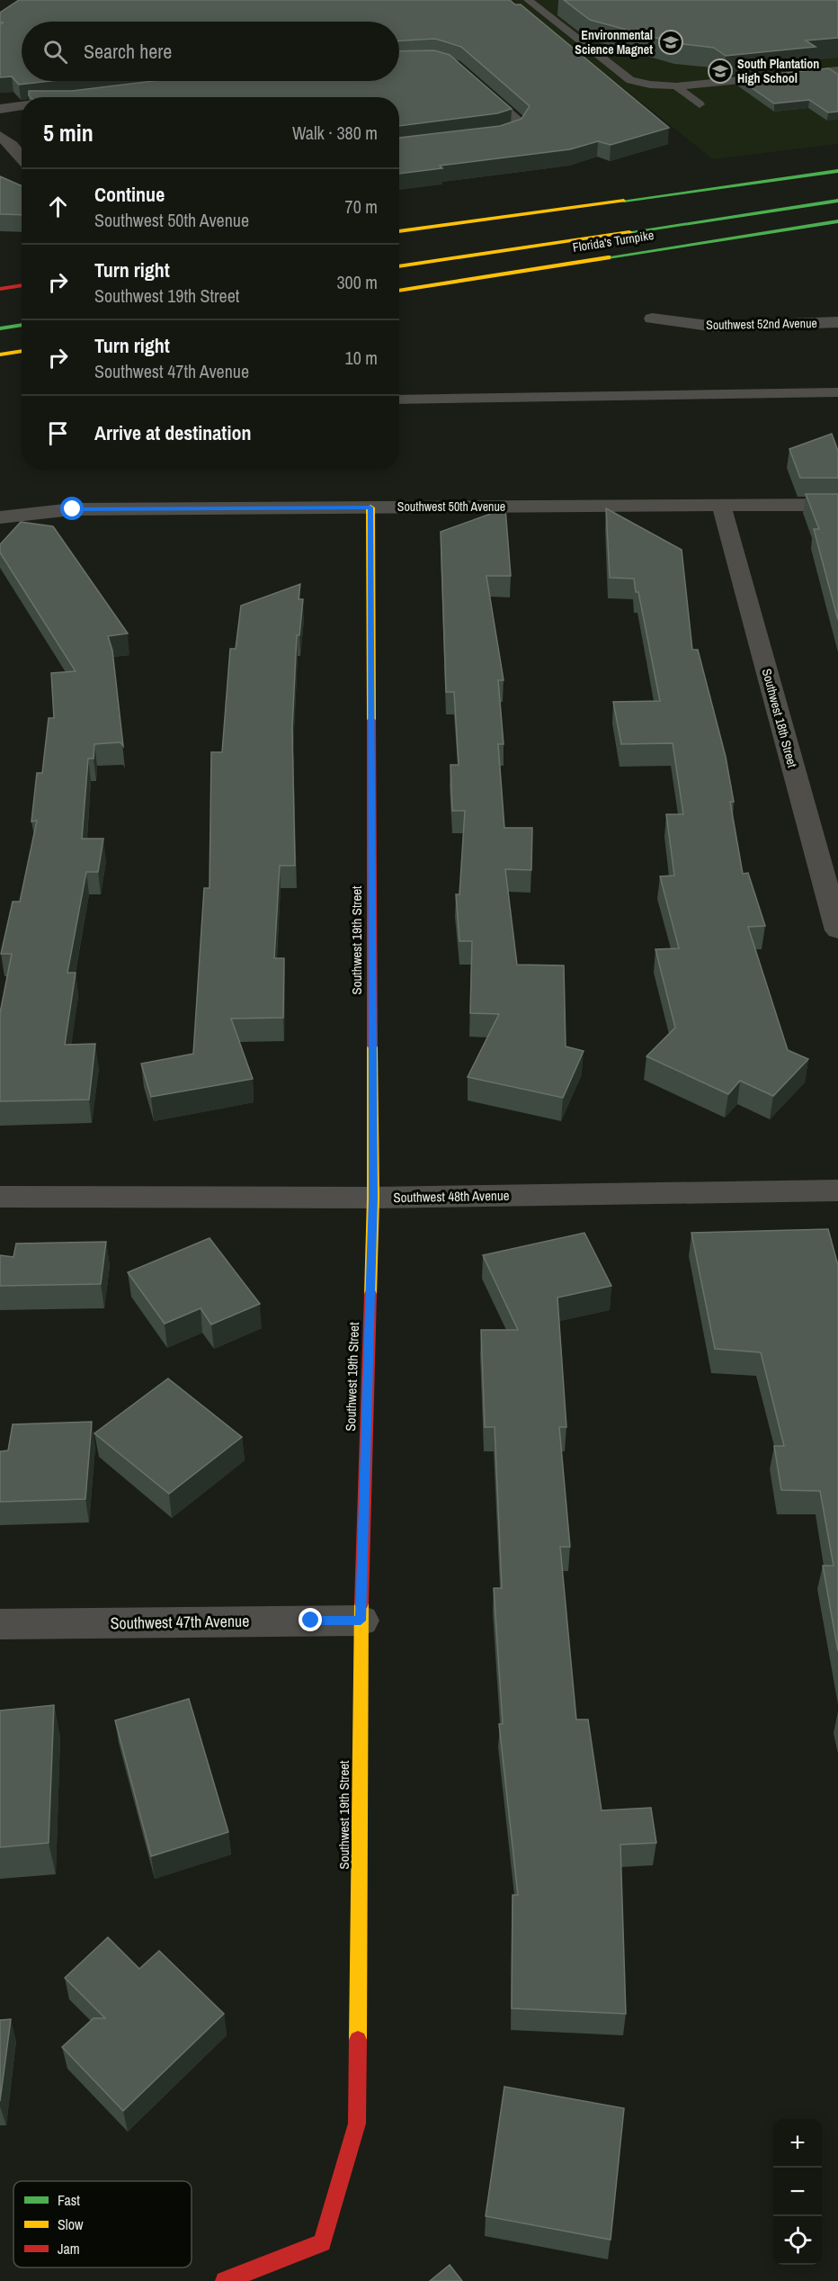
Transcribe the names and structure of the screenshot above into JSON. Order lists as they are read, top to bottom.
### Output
{
  "streets": {
    "main road": ["Florida's Turnpike", "Southwest 19th Street"],
    "street": [
      "Southwest 52nd Avenue",
      "Southwest 50th Avenue",
      "Southwest 18th Street",
      "Southwest 48th Avenue",
      "Southwest 47th Avenue"
    ]
  },
  "crossings": [
    ["Southwest 50th Avenue", "Southwest 18th Street"],
    ["Southwest 50th Avenue", "Southwest 19th Street"],
    ["Southwest 19th Street", "Southwest 48th Avenue"],
    ["Southwest 19th Street", "Southwest 47th Avenue"]
  ],
  "places": {
    "school or university": ["Environmental Science Magnet", "South Plantation High School"]
  },
  "legend": ["Fast", "Slow", "Jam"],
  "page": {
    "search": "Search here",
    "heading": ["5 min", "Walk · 380 m"],
    "list": [
      ["Continue", "Southwest 50th Avenue", "70 m"],
      ["Turn right", "Southwest 19th Street", "300 m"],
      ["Turn right", "Southwest 47th Avenue", "10 m"],
      "Arrive at destination"
    ],
    "map_buttons": ["+", "−"]
  }
}
